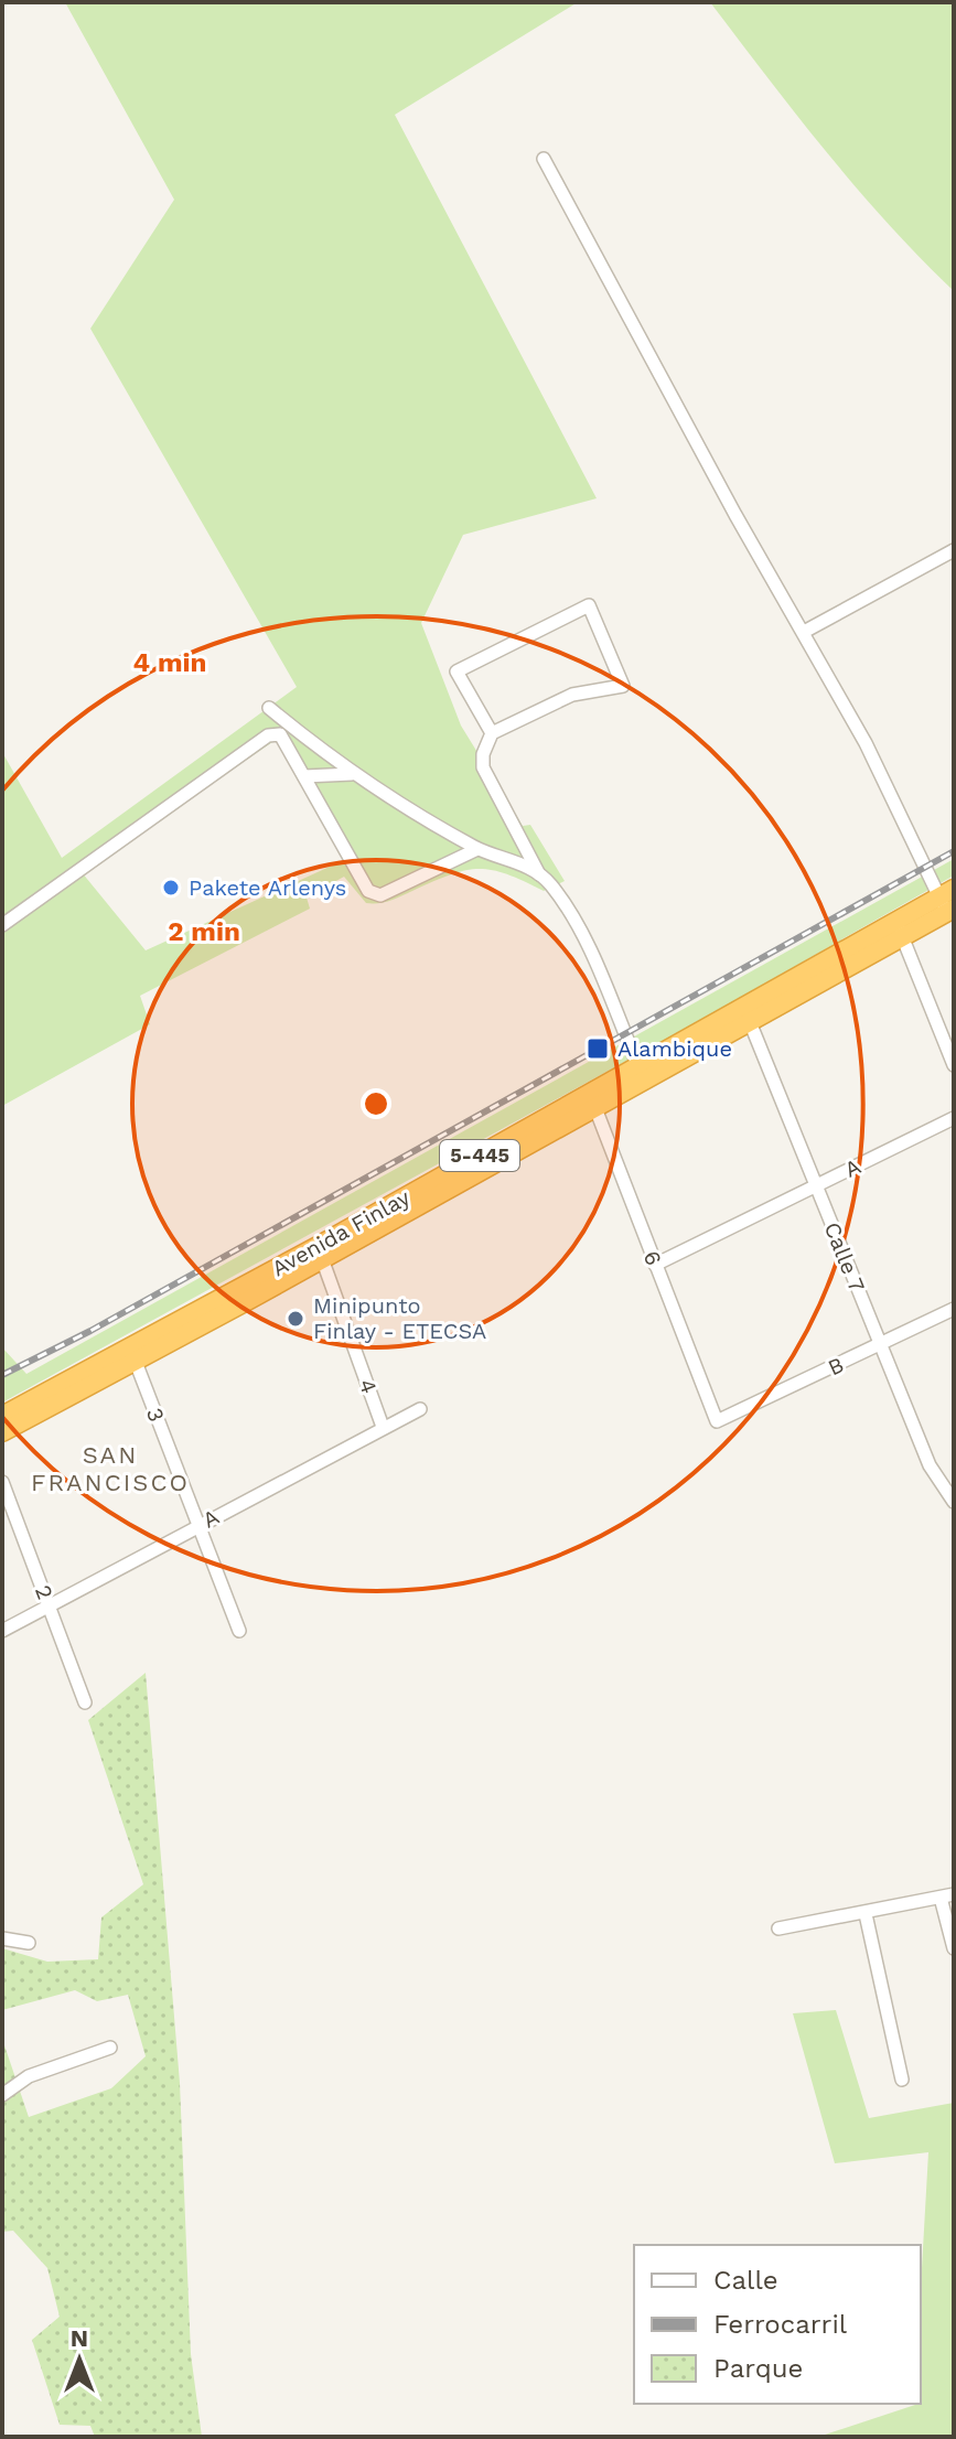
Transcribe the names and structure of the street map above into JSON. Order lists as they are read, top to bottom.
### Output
{
  "streets": {
    "highway": ["5-445", "Avenida Finlay"],
    "street": [
      "A",
      "Calle 7",
      "6",
      "B",
      "4",
      "3",
      "2"
    ]
  },
  "crossings": [
    ["A", "Calle 7"],
    ["A", "6"],
    ["A", "4"],
    ["A", "3"],
    ["A", "2"],
    ["Avenida Finlay", "Calle 7"],
    ["Avenida Finlay", "6"],
    ["Avenida Finlay", "4"],
    ["Avenida Finlay", "3"],
    ["Calle 7", "B"],
    ["6", "B"]
  ],
  "districts": ["SAN FRANCISCO"],
  "places": {
    "other": ["Pakete Arlenys", "Minipunto Finlay - ETECSA"],
    "transit": ["Alambique"]
  },
  "legend": ["Calle", "Ferrocarril", "Parque"],
  "north": "top",
  "rings": ["4 min", "2 min"]
}
